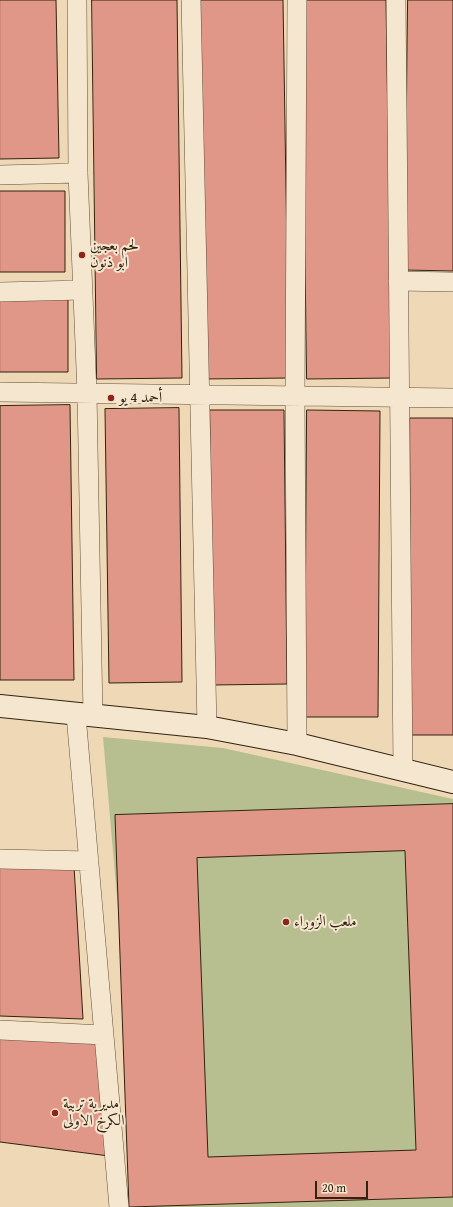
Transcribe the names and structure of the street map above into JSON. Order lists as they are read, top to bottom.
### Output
{
  "places": [
    "لحم بعجين ابو ذنون",
    "أحمد 4 يو",
    "ملعب الزوراء",
    "مديرية تربية الكرخ الاولى"
  ],
  "scale_bar": "20 m"
}
